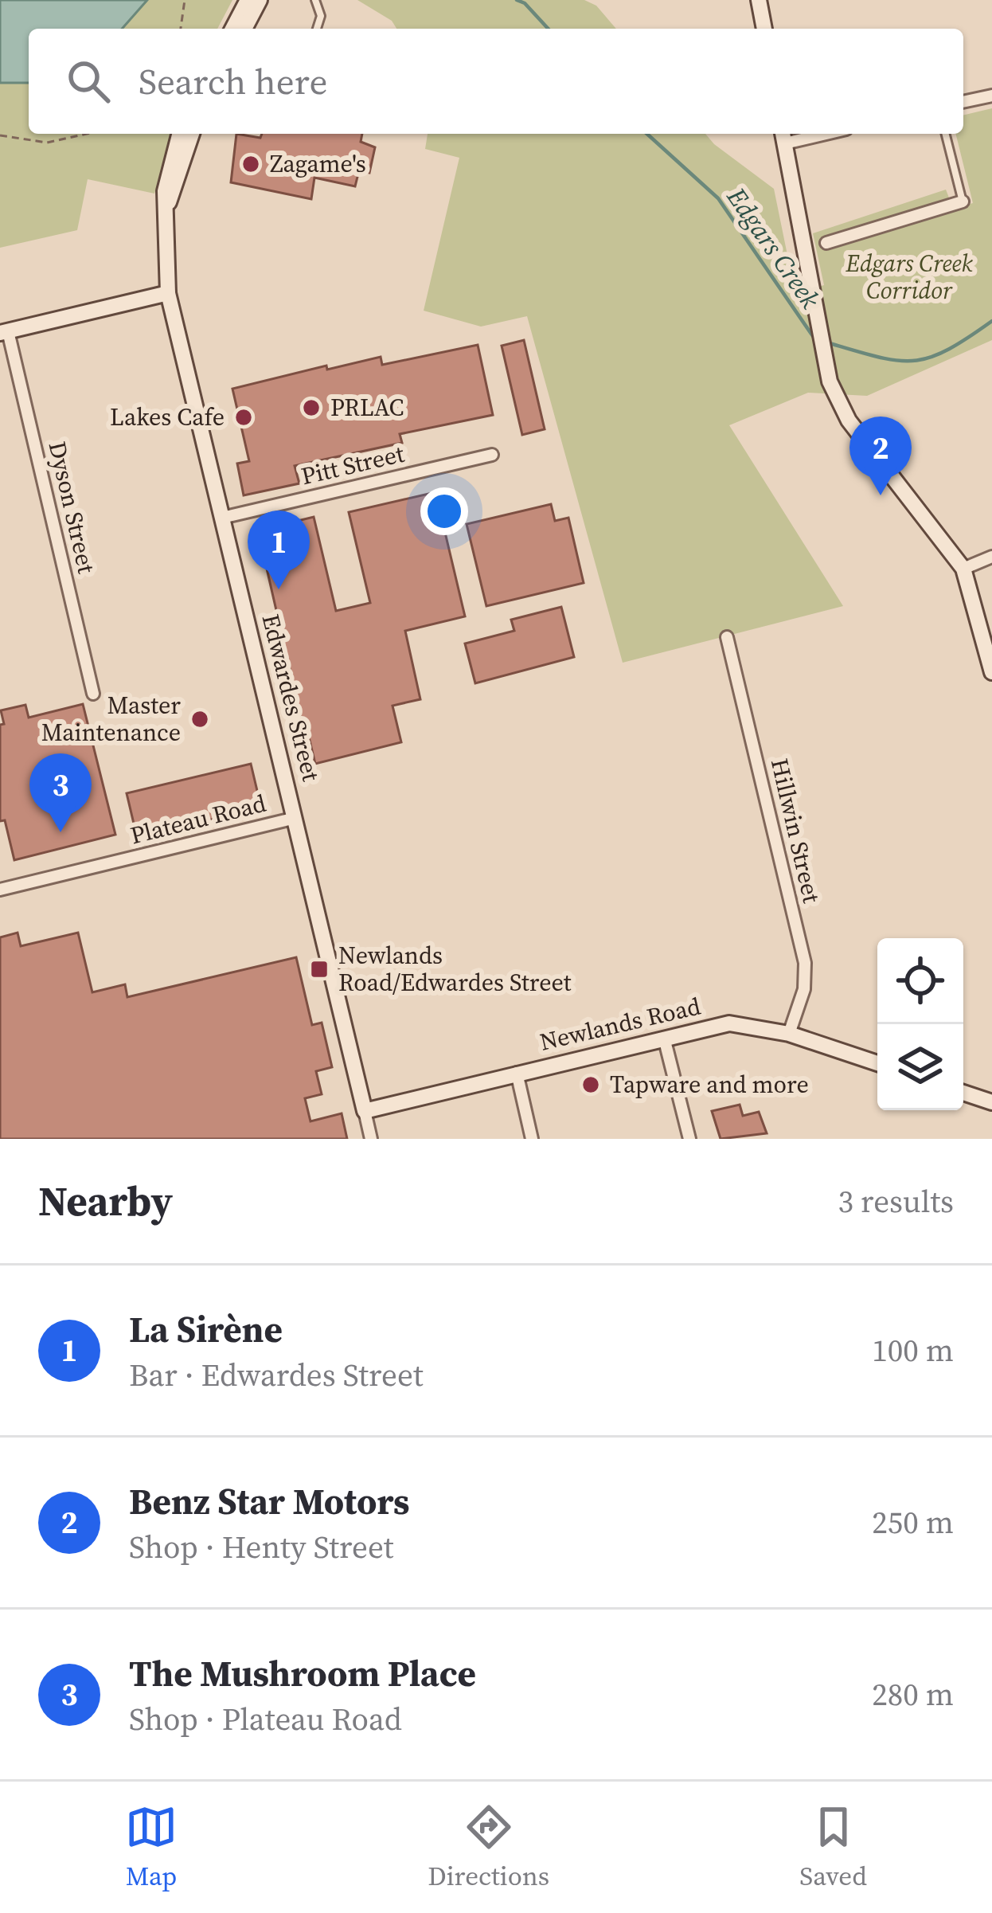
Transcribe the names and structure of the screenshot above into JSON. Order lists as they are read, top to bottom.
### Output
{
  "streets": {
    "street": [
      "Pitt Street",
      "Dyson Street",
      "Edwardes Street",
      "Plateau Road",
      "Hillwin Street",
      "Newlands Road"
    ]
  },
  "crossings": [
    ["Pitt Street", "Edwardes Street"],
    ["Edwardes Street", "Plateau Road"],
    ["Edwardes Street", "Newlands Road"],
    ["Hillwin Street", "Newlands Road"]
  ],
  "water": ["Edgars Creek"],
  "parks": ["Edgars Creek Corridor"],
  "places": {
    "other": [
      "Zagame's",
      "PRLAC",
      "Lakes Cafe",
      "Master Maintenance",
      "Tapware and more"
    ],
    "transit": ["Newlands Road/Edwardes Street"]
  },
  "page": {
    "search": "Search here",
    "pins": ["2", "1", "3"],
    "heading": ["Nearby", "3 results"],
    "list": [
      {
        "mark": "1",
        "name": "La Sirène",
        "note": "Bar · Edwardes Street",
        "value": "100 m"
      },
      {
        "mark": "2",
        "name": "Benz Star Motors",
        "note": "Shop · Henty Street",
        "value": "250 m"
      },
      {
        "mark": "3",
        "name": "The Mushroom Place",
        "note": "Shop · Plateau Road",
        "value": "280 m"
      }
    ],
    "nav": ["Map", "Directions", "Saved"]
  }
}
